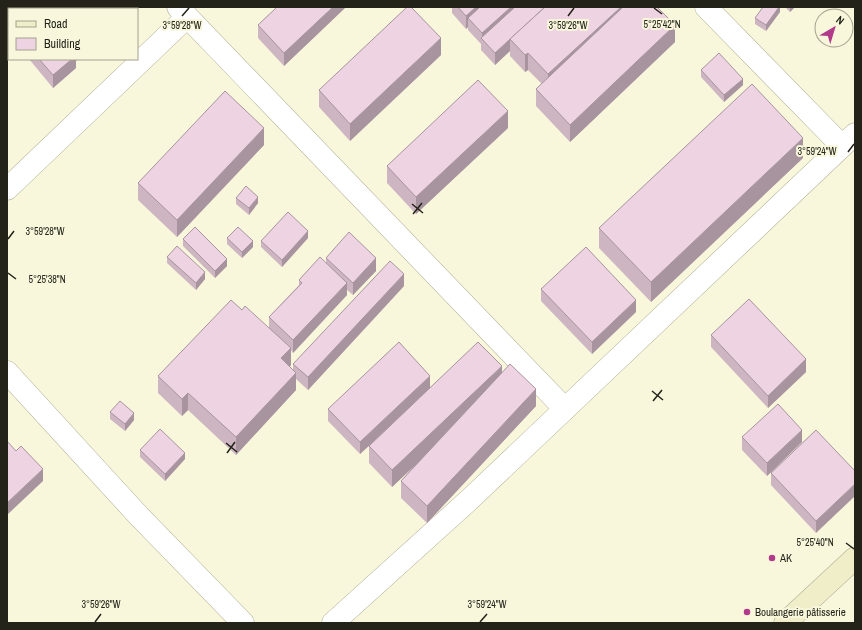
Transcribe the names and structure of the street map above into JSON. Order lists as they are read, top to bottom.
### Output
{
  "places": ["AK", "Boulangerie pâtisserie"],
  "legend": ["Road", "Building"],
  "north": "top right",
  "coordinates": [
    "5°25'42\"N",
    "3°59'28\"W",
    "3°59'26\"W",
    "3°59'24\"W",
    "5°25'38\"N",
    "5°25'40\"N"
  ]
}
